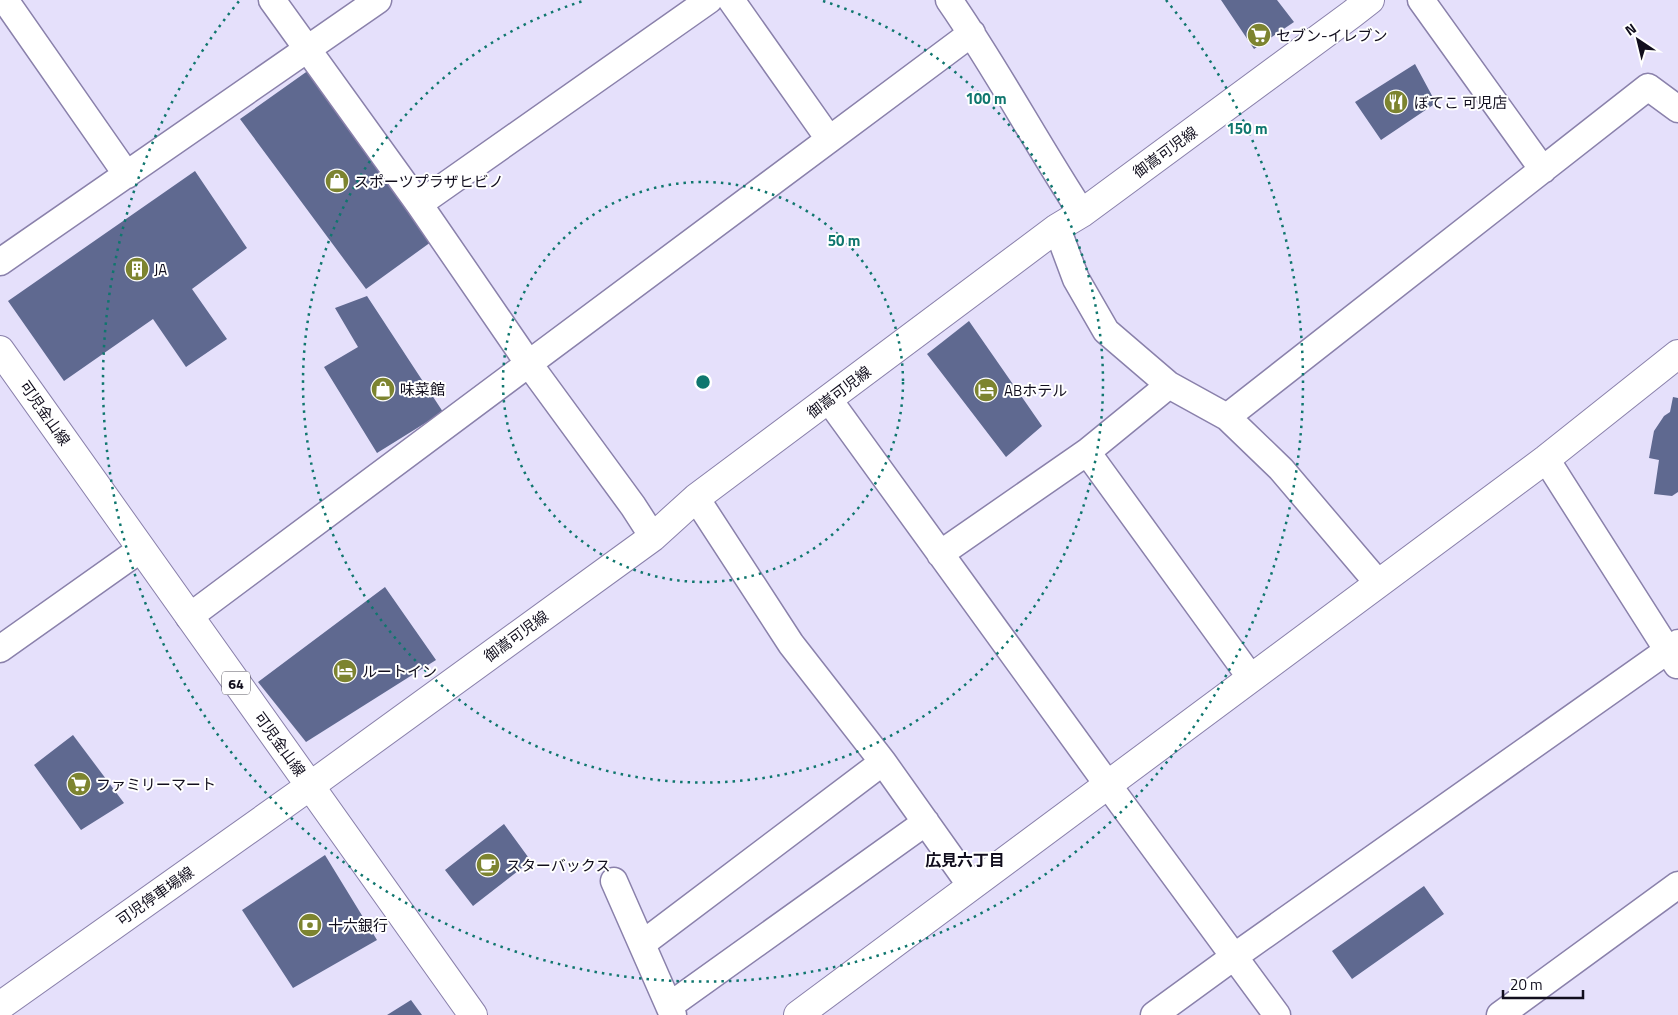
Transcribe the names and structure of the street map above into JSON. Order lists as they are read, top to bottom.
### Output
{
  "streets": {
    "main road": [
      "御嵩可児線",
      "可児金山線",
      "64",
      "可児停車場線"
    ]
  },
  "crossings": [
    ["御嵩可児線", "可児金山線"],
    ["御嵩可児線", "可児停車場線"],
    ["可児金山線", "可児停車場線"]
  ],
  "districts": ["広見六丁目"],
  "places": {
    "supermarket": ["セブン-イレブン", "ファミリーマート"],
    "restaurant": ["ぼてこ 可児店"],
    "shop": ["スポーツプラザヒビノ", "味菜館"],
    "building": ["JA"],
    "hotel": ["ABホテル", "ルートイン"],
    "cafe": ["スターバックス"],
    "bank": ["十六銀行"]
  },
  "scale_bar": "20 m",
  "north": "top left",
  "rings": ["100 m", "150 m", "50 m"]
}
